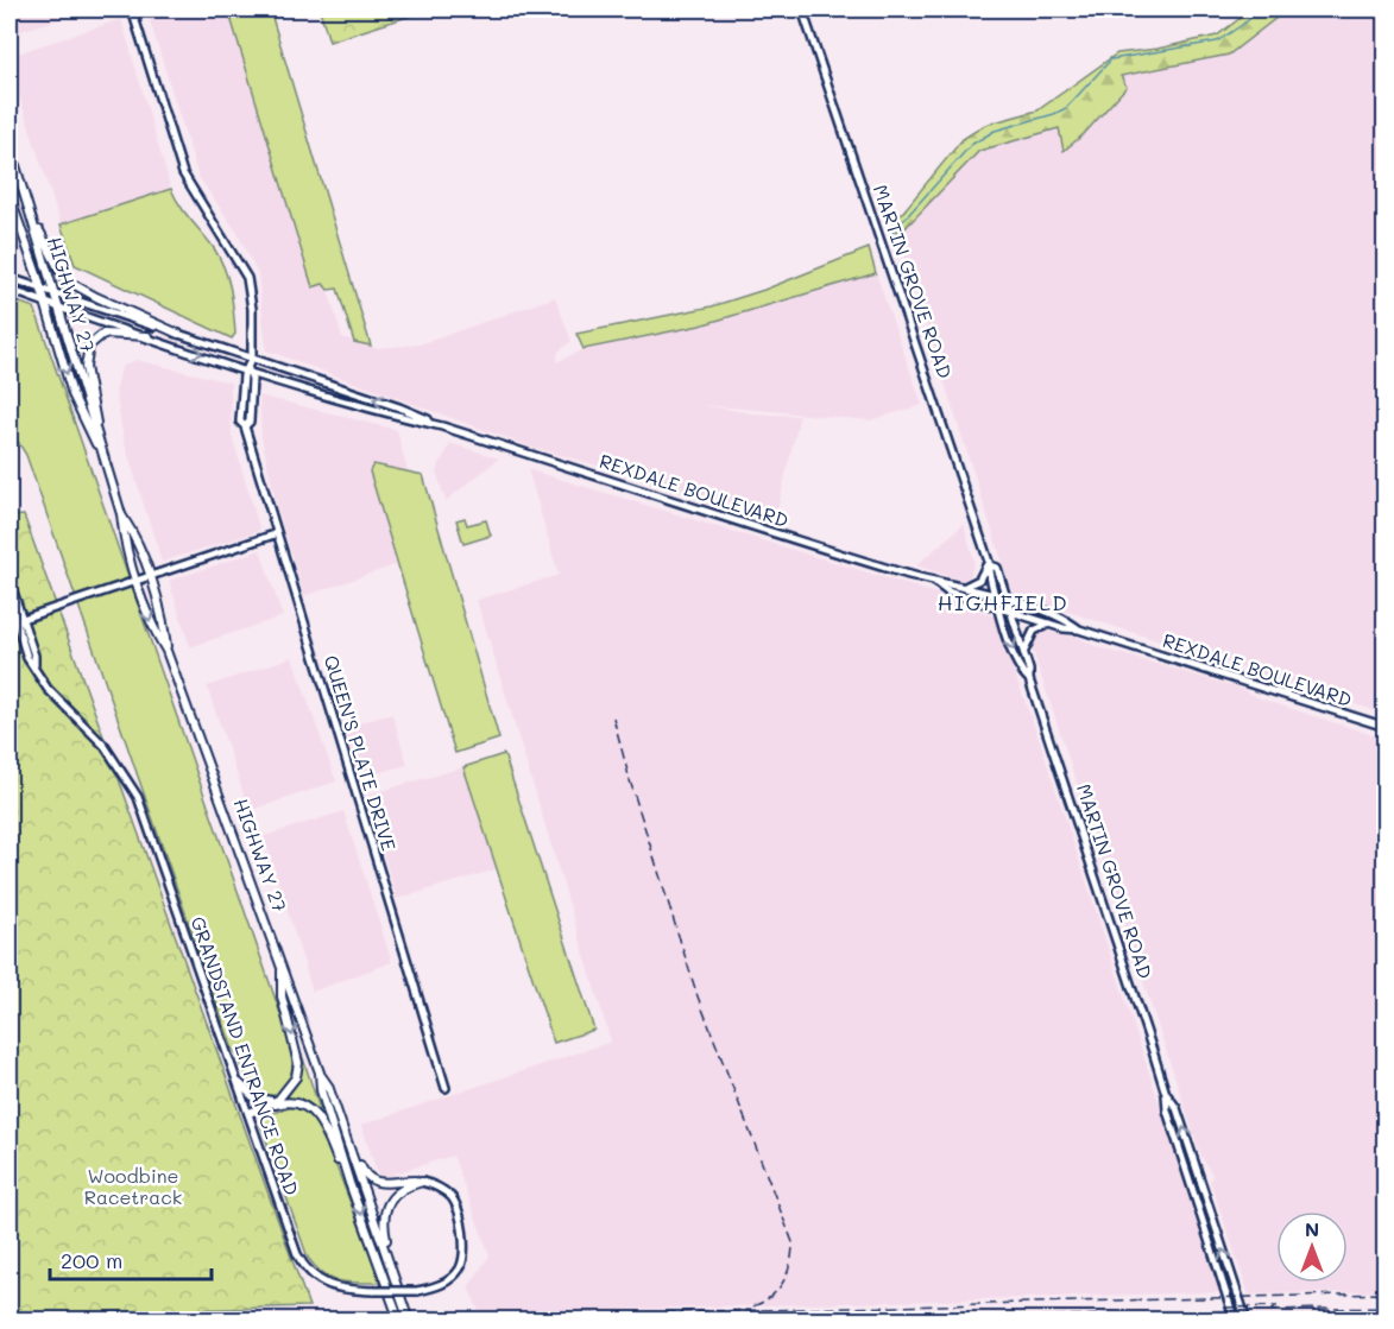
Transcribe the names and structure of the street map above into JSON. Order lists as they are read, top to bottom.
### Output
{
  "streets": {
    "main road": [
      "MARTIN GROVE ROAD",
      "HIGHWAY 27",
      "REXDALE BOULEVARD",
      "QUEEN'S PLATE DRIVE",
      "GRANDSTAND ENTRANCE ROAD"
    ]
  },
  "crossings": [
    ["MARTIN GROVE ROAD", "REXDALE BOULEVARD"],
    ["HIGHWAY 27", "REXDALE BOULEVARD"],
    ["REXDALE BOULEVARD", "QUEEN'S PLATE DRIVE"]
  ],
  "districts": ["HIGHFIELD"],
  "parks": ["Woodbine Racetrack"],
  "scale_bar": "200 m",
  "north": "top"
}
